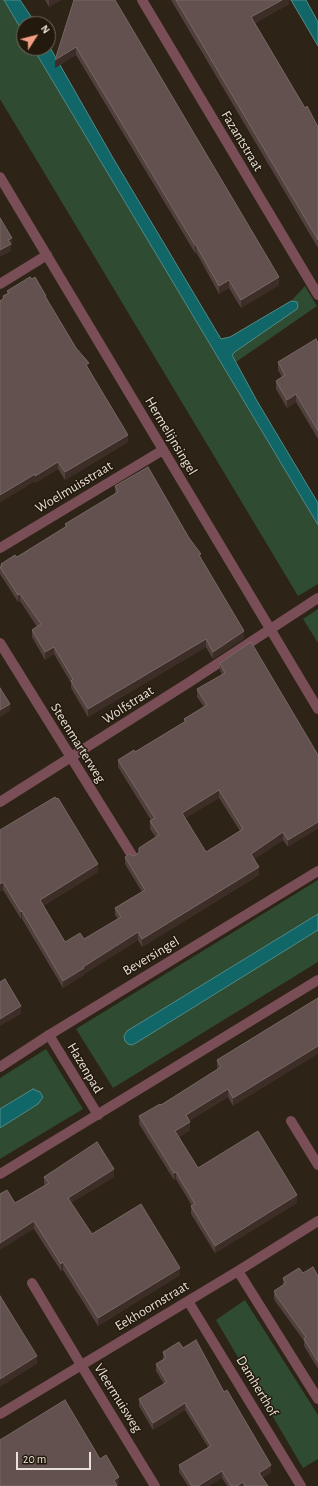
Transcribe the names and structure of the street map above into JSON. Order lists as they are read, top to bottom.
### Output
{
  "streets": {
    "street": [
      "Fazantstraat",
      "Hermelijnsingel",
      "Woelmuisstraat",
      "Wolfstraat",
      "Steenmarterweg",
      "Beversingel",
      "Hazenpad",
      "Eekhoornstraat",
      "Damherthof",
      "Vleermuisweg"
    ]
  },
  "crossings": [
    ["Hermelijnsingel", "Woelmuisstraat"],
    ["Hermelijnsingel", "Wolfstraat"],
    ["Wolfstraat", "Steenmarterweg"],
    ["Beversingel", "Hazenpad"],
    ["Eekhoornstraat", "Damherthof"],
    ["Eekhoornstraat", "Vleermuisweg"]
  ],
  "scale_bar": "20 m",
  "north": "top right"
}
